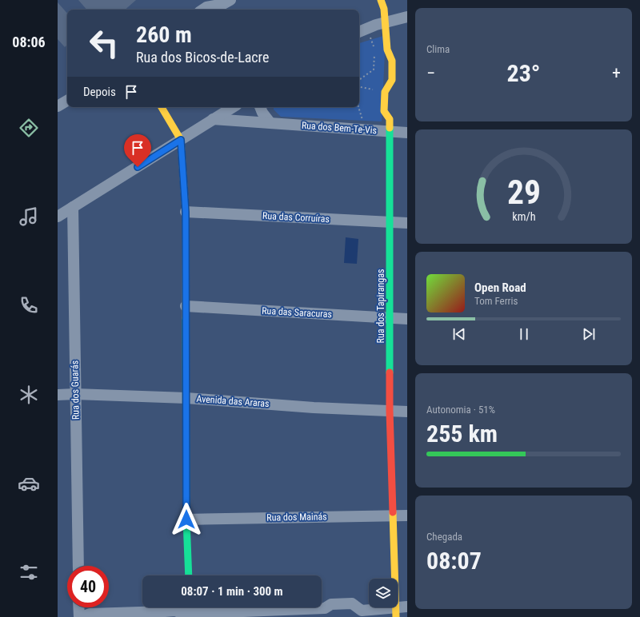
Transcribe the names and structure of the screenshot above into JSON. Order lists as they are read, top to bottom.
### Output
{
  "streets": {
    "street": [
      "Rua dos Bem-Te-Vis",
      "Rua das Corruíras",
      "Rua dos Tapirangas",
      "Rua das Saracuras",
      "Rua dos Guarás",
      "Avenida das Araras",
      "Rua dos Mainás"
    ]
  },
  "crossings": [
    ["Rua dos Bem-Te-Vis", "Rua dos Tapirangas"],
    ["Rua das Corruíras", "Rua dos Tapirangas"],
    ["Rua dos Tapirangas", "Rua das Saracuras"],
    ["Rua dos Tapirangas", "Avenida das Araras"],
    ["Rua dos Tapirangas", "Rua dos Mainás"],
    ["Rua dos Guarás", "Avenida das Araras"]
  ],
  "page": {
    "tabs": "08:06",
    "tile": [
      "Clima",
      ["Autonomia · 51%", "255 km"],
      ["Chegada", "08:07"]
    ],
    "turn": ["260 m", "Rua dos Bicos-de-Lacre"],
    "heat": ["−", "23°", "+"],
    "then": "Depois",
    "song": ["Open Road", "Tom Ferris"],
    "limit": "40",
    "trip": "08:07 · 1 min · 300 m",
    "gauge": ["29", "km/h"]
  }
}
